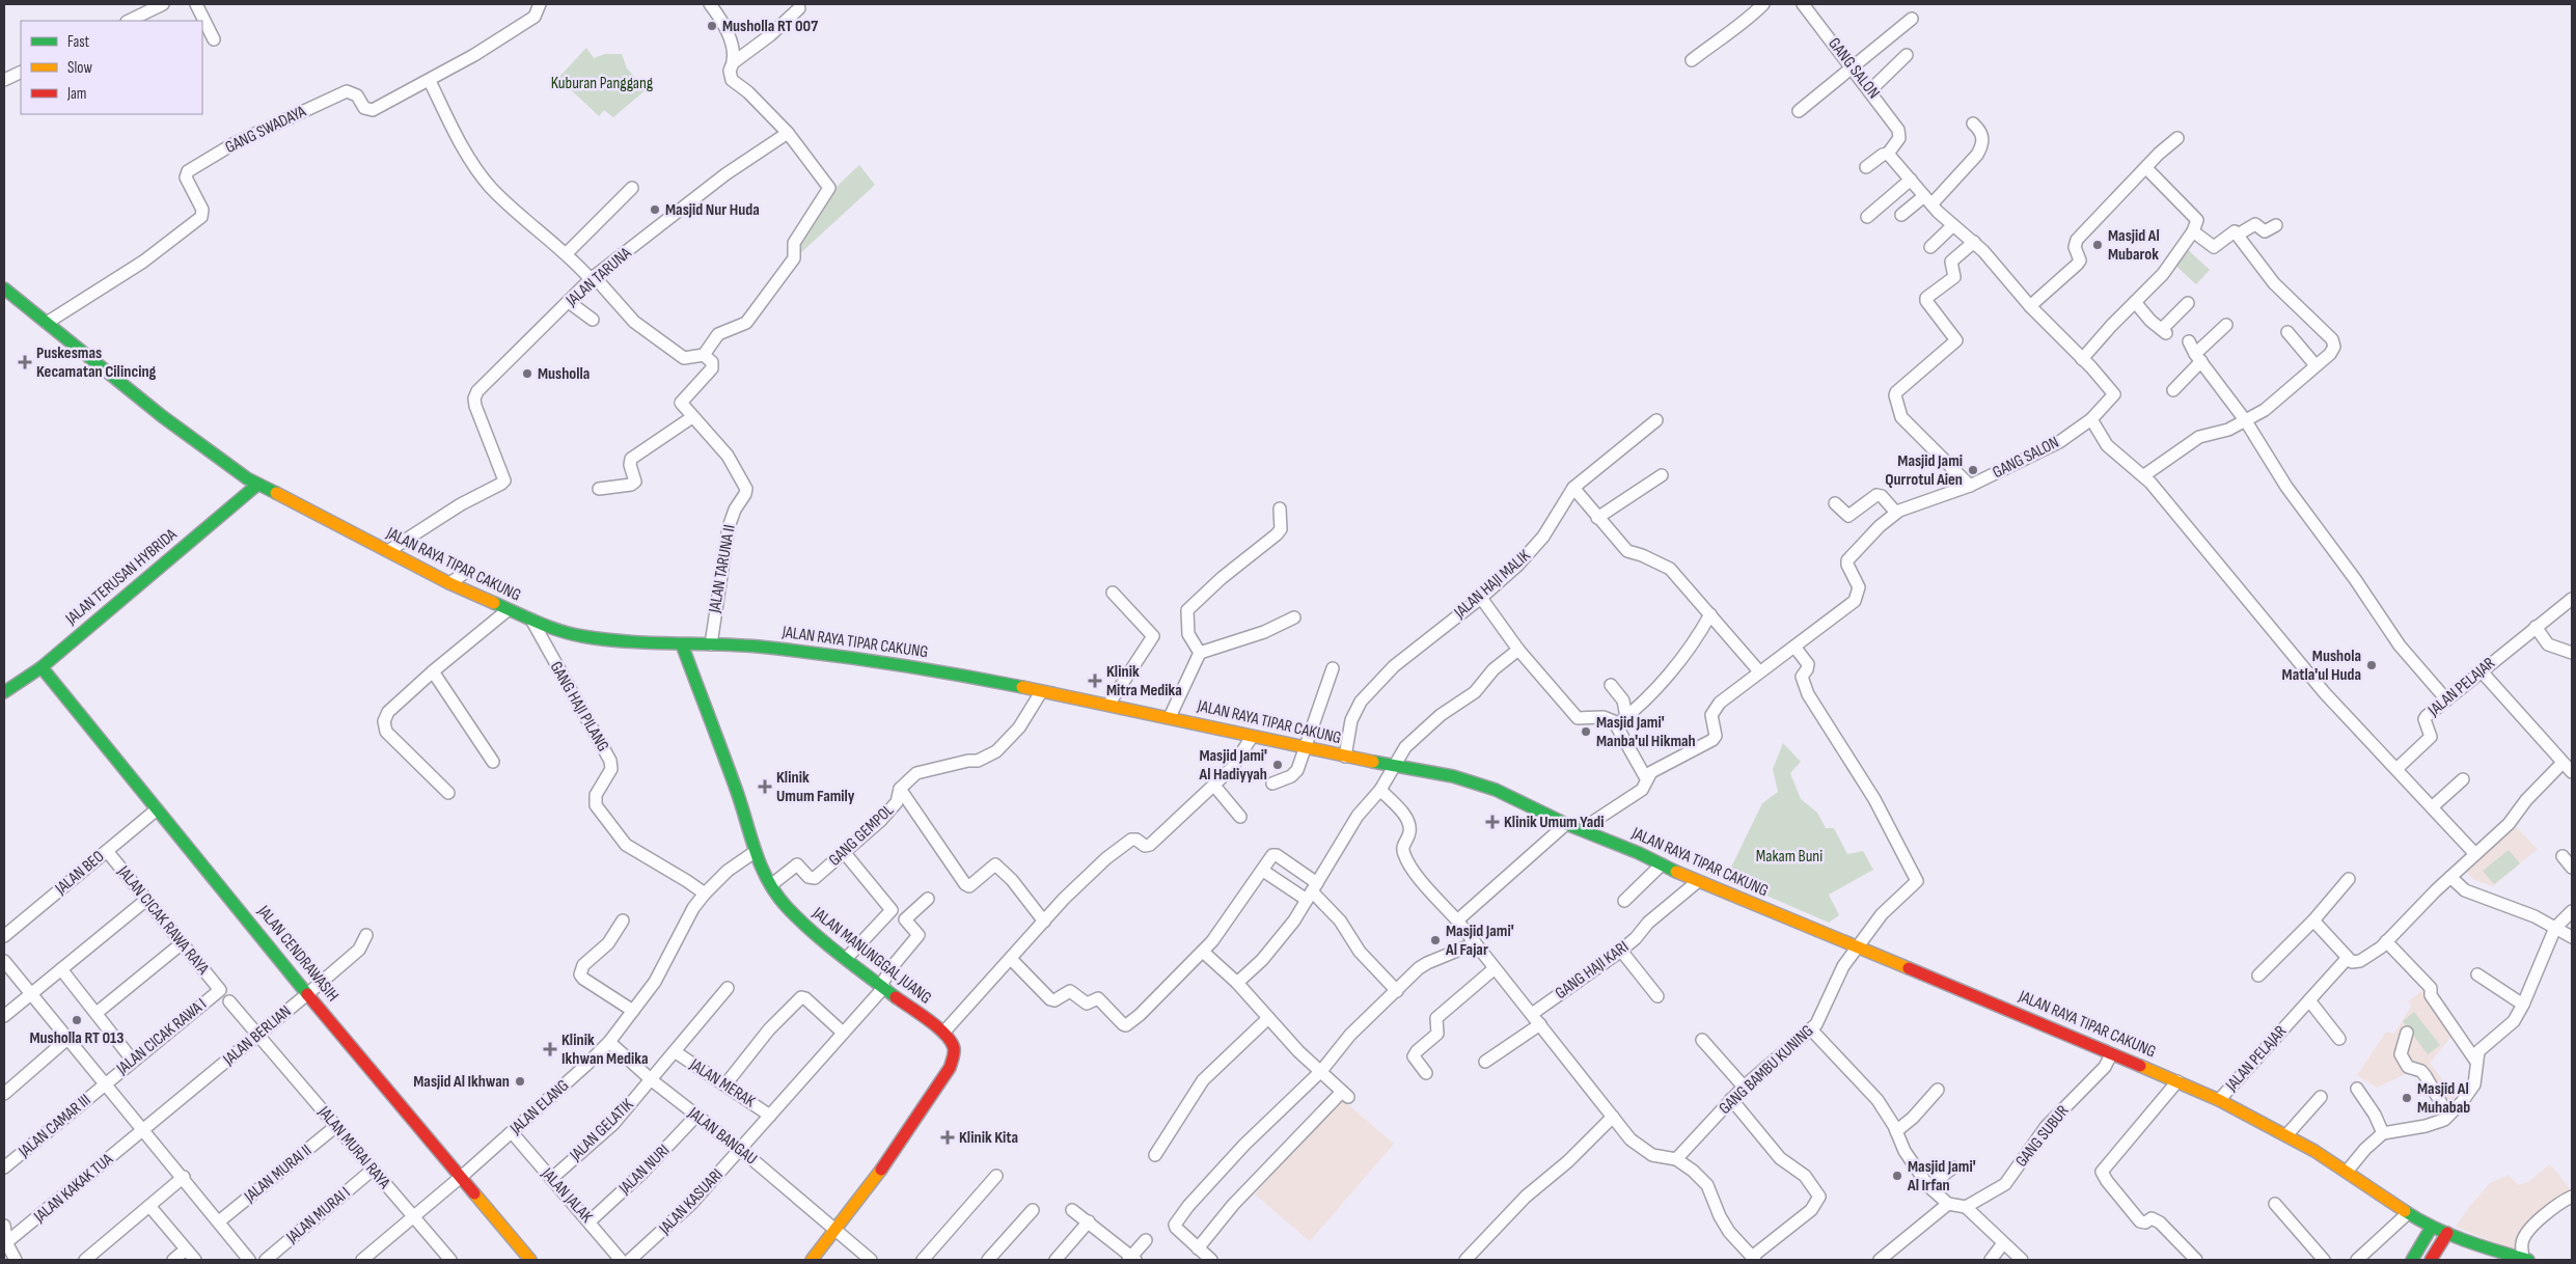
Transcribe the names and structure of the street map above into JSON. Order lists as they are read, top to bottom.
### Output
{
  "streets": {
    "street": [
      "GANG SALON",
      "GANG SWADAYA",
      "JALAN TARUNA",
      "JALAN RAYA TIPAR CAKUNG",
      "JALAN TARUNA II",
      "JALAN TERUSAN HYBRIDA",
      "JALAN HAJI MALIK",
      "JALAN PELAJAR",
      "GANG HAJI PILANG",
      "GANG GEMPOL",
      "JALAN BEO",
      "JALAN CICAK RAWA RAYA",
      "JALAN CENDRAWASIH",
      "JALAN MANUNGGAL JUANG",
      "GANG HAJI KARI",
      "JALAN BERLIAN",
      "JALAN CICAK RAWA I",
      "GANG BAMBU KUNING",
      "JALAN MERAK",
      "JALAN ELANG",
      "JALAN CAMAR III",
      "JALAN GELATIK",
      "JALAN BANGAU",
      "GANG SUBUR",
      "JALAN MURAI RAYA",
      "JALAN NURI",
      "JALAN MURAI II",
      "JALAN KAKAK TUA",
      "JALAN JALAK",
      "JALAN KASUARI",
      "JALAN MURAI I"
    ]
  },
  "crossings": [
    ["GANG SALON", "JALAN RAYA TIPAR CAKUNG"],
    ["GANG SALON", "GANG BAMBU KUNING"],
    ["GANG SWADAYA", "JALAN RAYA TIPAR CAKUNG"],
    ["JALAN TARUNA", "JALAN RAYA TIPAR CAKUNG"],
    ["JALAN RAYA TIPAR CAKUNG", "JALAN TARUNA II"],
    ["JALAN RAYA TIPAR CAKUNG", "JALAN TERUSAN HYBRIDA"],
    ["JALAN RAYA TIPAR CAKUNG", "JALAN HAJI MALIK"],
    ["JALAN RAYA TIPAR CAKUNG", "JALAN PELAJAR"],
    ["JALAN RAYA TIPAR CAKUNG", "GANG HAJI PILANG"],
    ["JALAN RAYA TIPAR CAKUNG", "GANG GEMPOL"],
    ["JALAN RAYA TIPAR CAKUNG", "JALAN MANUNGGAL JUANG"],
    ["JALAN RAYA TIPAR CAKUNG", "GANG HAJI KARI"],
    ["JALAN RAYA TIPAR CAKUNG", "GANG BAMBU KUNING"],
    ["JALAN RAYA TIPAR CAKUNG", "GANG SUBUR"],
    ["JALAN TERUSAN HYBRIDA", "JALAN CENDRAWASIH"],
    ["GANG HAJI PILANG", "JALAN ELANG"],
    ["GANG GEMPOL", "JALAN MANUNGGAL JUANG"],
    ["JALAN BEO", "JALAN CICAK RAWA RAYA"],
    ["JALAN BEO", "JALAN CENDRAWASIH"],
    ["JALAN CICAK RAWA RAYA", "JALAN CICAK RAWA I"],
    ["JALAN CENDRAWASIH", "JALAN BERLIAN"],
    ["JALAN CENDRAWASIH", "JALAN ELANG"],
    ["JALAN MANUNGGAL JUANG", "JALAN ELANG"],
    ["JALAN MANUNGGAL JUANG", "JALAN BANGAU"],
    ["JALAN MANUNGGAL JUANG", "JALAN KASUARI"],
    ["JALAN BERLIAN", "JALAN MURAI RAYA"],
    ["JALAN BERLIAN", "JALAN KAKAK TUA"],
    ["JALAN CICAK RAWA I", "JALAN CAMAR III"],
    ["JALAN MERAK", "JALAN GELATIK"],
    ["JALAN MERAK", "JALAN KASUARI"],
    ["JALAN ELANG", "JALAN BANGAU"],
    ["JALAN ELANG", "JALAN MURAI RAYA"],
    ["JALAN ELANG", "JALAN JALAK"],
    ["JALAN GELATIK", "JALAN BANGAU"],
    ["JALAN GELATIK", "JALAN JALAK"],
    ["JALAN BANGAU", "JALAN NURI"],
    ["JALAN BANGAU", "JALAN KASUARI"],
    ["JALAN MURAI RAYA", "JALAN MURAI II"],
    ["JALAN MURAI RAYA", "JALAN MURAI I"],
    ["JALAN NURI", "JALAN JALAK"]
  ],
  "parks": ["Kuburan Panggang", "Makam Buni"],
  "places": {
    "other": [
      "Musholla RT 007",
      "Masjid Nur Huda",
      "Masjid Al Mubarok",
      "Musholla",
      "Masjid Jami Qurrotul Aien",
      "Mushola Matla'ul Huda",
      "Masjid Jami' Manba'ul Hikmah",
      "Masjid Jami' Al Hadiyyah",
      "Masjid Jami' Al Fajar",
      "Musholla RT 013",
      "Masjid Al Ikhwan",
      "Masjid Al Muhabab",
      "Masjid Jami' Al Irfan"
    ],
    "health": [
      "Puskesmas Kecamatan Cilincing",
      "Klinik Mitra Medika",
      "Klinik Umum Family",
      "Klinik Umum Yadi",
      "Klinik Ikhwan Medika",
      "Klinik Kita"
    ]
  },
  "legend": ["Fast", "Slow", "Jam"]
}
